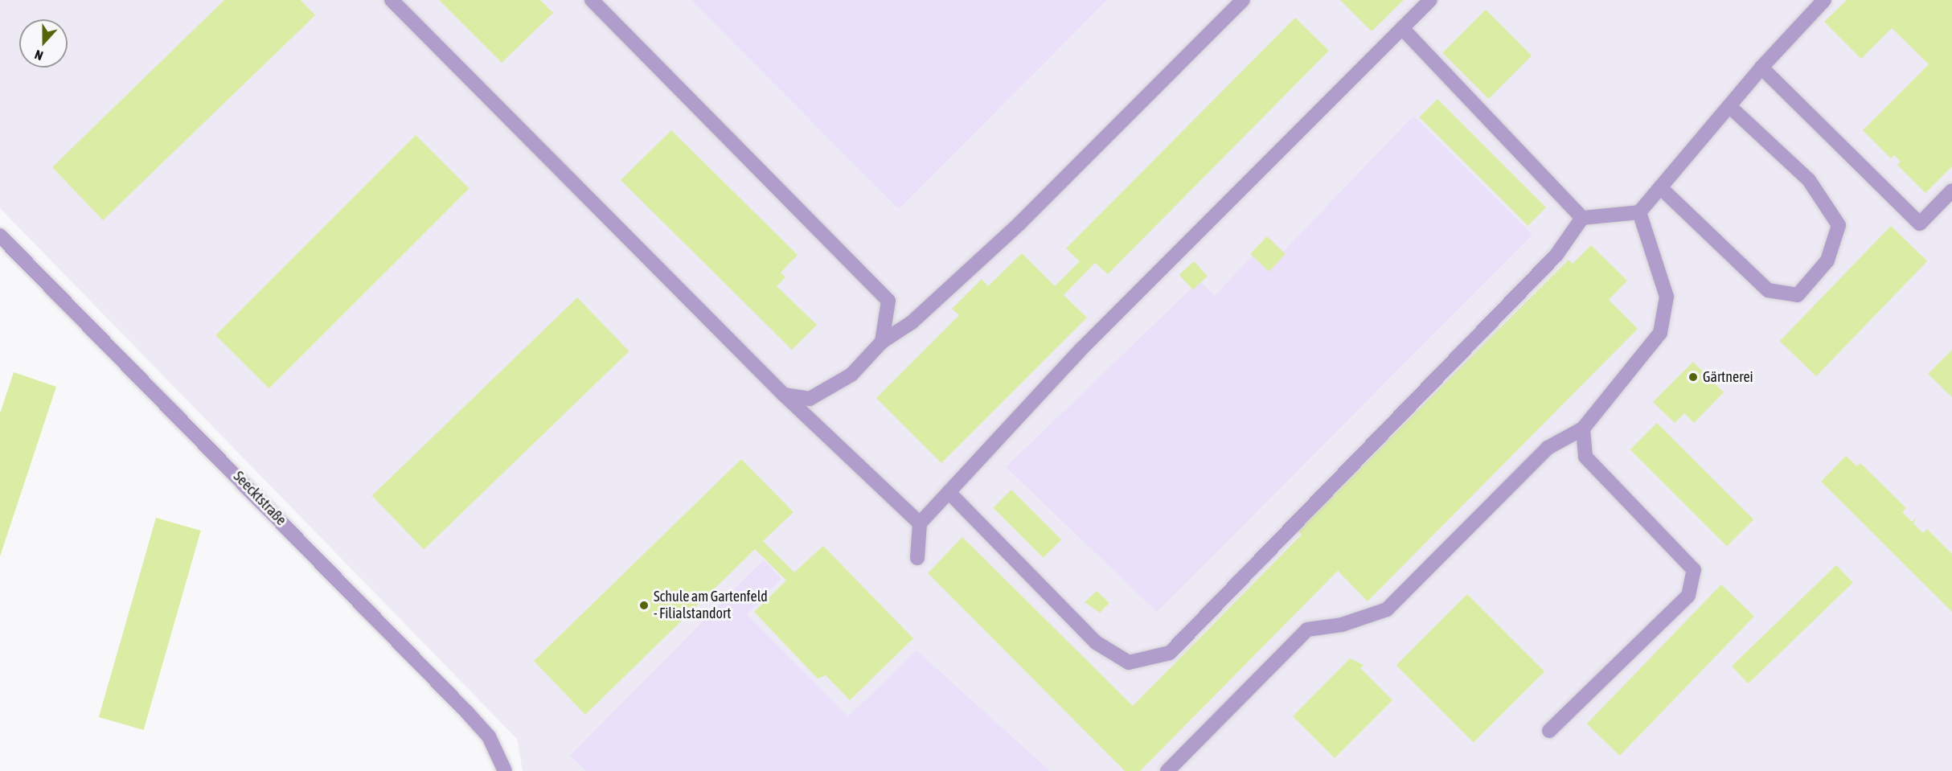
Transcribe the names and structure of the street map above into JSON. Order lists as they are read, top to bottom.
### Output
{
  "streets": {
    "street": ["Seecktstraße"]
  },
  "places": ["Gärtnerei", "Schule am Gartenfeld - Filialstandort"],
  "north": "bottom"
}
